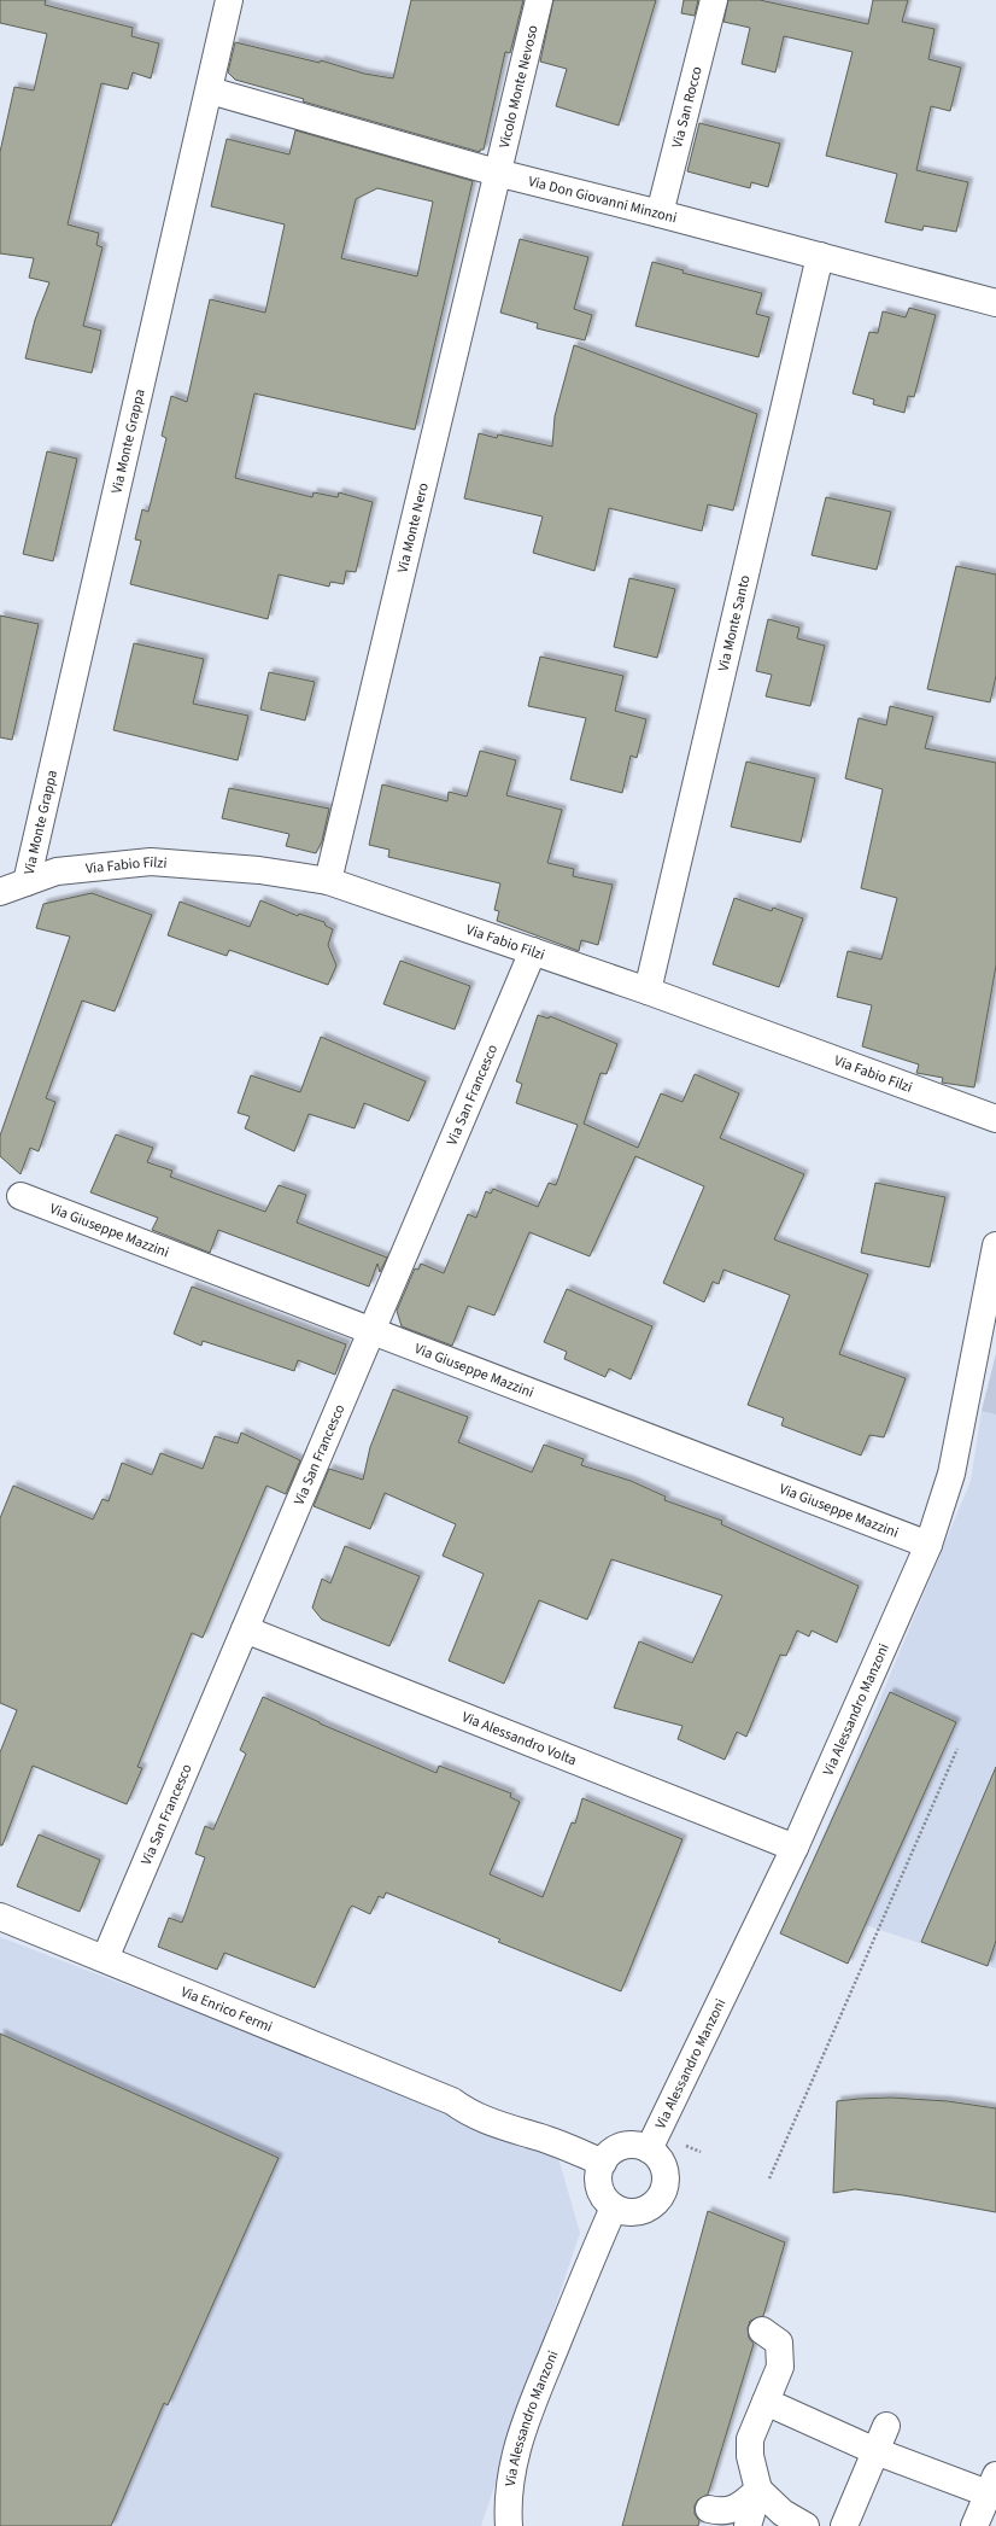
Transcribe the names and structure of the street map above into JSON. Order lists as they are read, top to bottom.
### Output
{
  "streets": {
    "street": [
      "Vicolo Monte Nevoso",
      "Via San Rocco",
      "Via Don Giovanni Minzoni",
      "Via Monte Grappa",
      "Via Monte Nero",
      "Via Monte Santo",
      "Via Fabio Filzi",
      "Via San Francesco",
      "Via Giuseppe Mazzini",
      "Via Alessandro Manzoni",
      "Via Alessandro Volta",
      "Via Enrico Fermi"
    ]
  },
  "crossings": [
    ["Vicolo Monte Nevoso", "Via Don Giovanni Minzoni"],
    ["Vicolo Monte Nevoso", "Via Monte Nero"],
    ["Via San Rocco", "Via Don Giovanni Minzoni"],
    ["Via Don Giovanni Minzoni", "Via Monte Grappa"],
    ["Via Don Giovanni Minzoni", "Via Monte Nero"],
    ["Via Don Giovanni Minzoni", "Via Monte Santo"],
    ["Via Monte Grappa", "Via Fabio Filzi"],
    ["Via Monte Nero", "Via Fabio Filzi"],
    ["Via Monte Santo", "Via Fabio Filzi"],
    ["Via Fabio Filzi", "Via San Francesco"],
    ["Via San Francesco", "Via Giuseppe Mazzini"],
    ["Via San Francesco", "Via Alessandro Volta"],
    ["Via San Francesco", "Via Enrico Fermi"],
    ["Via Giuseppe Mazzini", "Via Alessandro Manzoni"],
    ["Via Alessandro Manzoni", "Via Alessandro Volta"],
    ["Via Alessandro Manzoni", "Via Enrico Fermi"]
  ]
}
